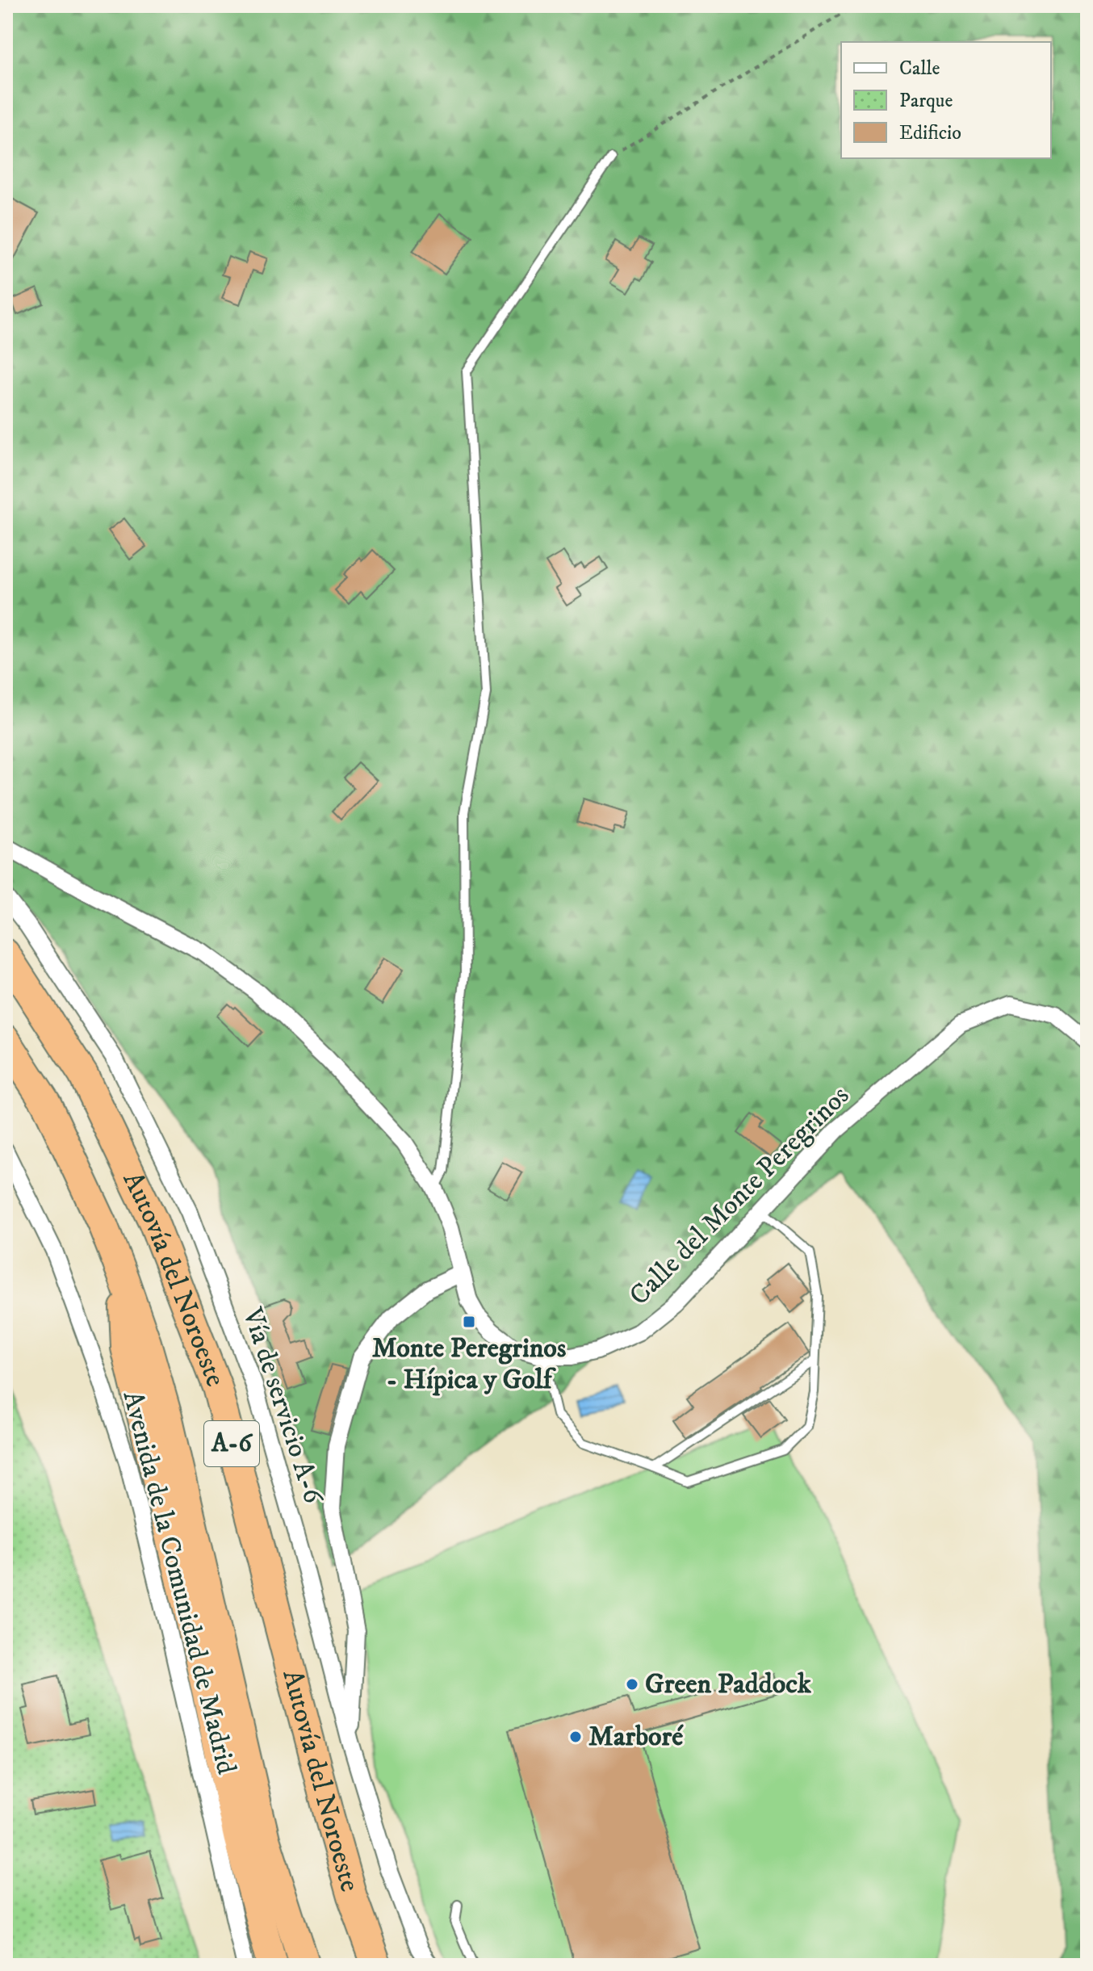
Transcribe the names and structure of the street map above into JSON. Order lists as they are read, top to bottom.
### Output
{
  "streets": {
    "highway": ["Autovía del Noroeste", "A-6"],
    "street": ["Calle del Monte Peregrinos", "Vía de servicio A-6", "Avenida de la Comunidad de Madrid"]
  },
  "places": {
    "transit": ["Monte Peregrinos - Hípica y Golf"],
    "other": ["Green Paddock", "Marboré"]
  },
  "legend": ["Calle", "Parque", "Edificio"]
}
